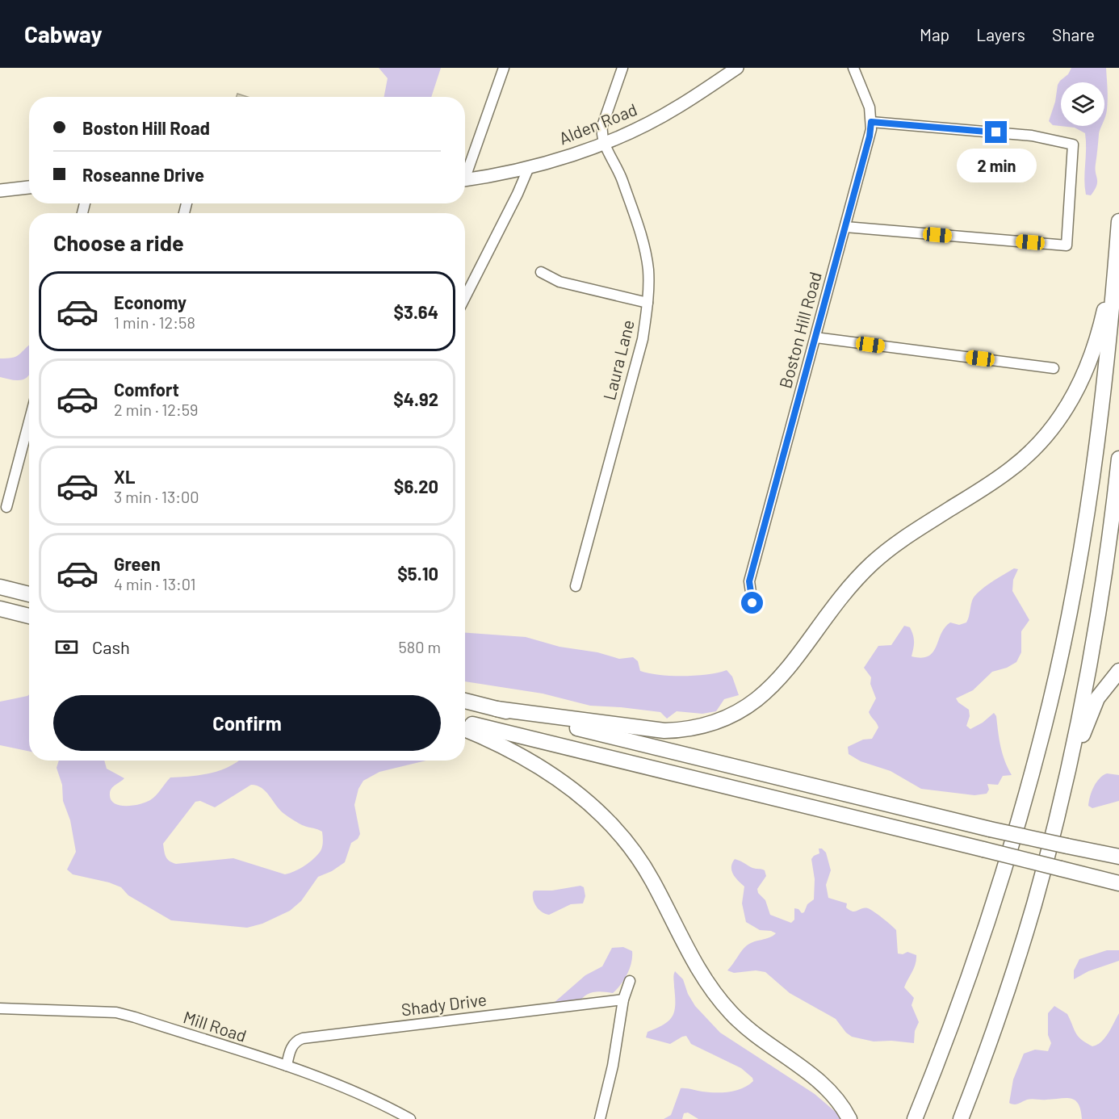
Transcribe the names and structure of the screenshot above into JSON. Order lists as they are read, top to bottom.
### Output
{
  "streets": {
    "main road": ["Alden Road"],
    "street": [
      "Boston Hill Road",
      "Laura Lane",
      "Shady Drive",
      "Mill Road"
    ]
  },
  "crossings": [
    ["Alden Road", "Laura Lane"],
    ["Shady Drive", "Mill Road"]
  ],
  "page": {
    "header": "Cabway",
    "nav": ["Map", "Layers", "Share"],
    "banner": ["Boston Hill Road", "Roseanne Drive"],
    "bubble": "2 min",
    "heading": "Choose a ride",
    "list": [
      {
        "name": "Economy",
        "note": "1 min · 12:58",
        "value": "$3.64"
      },
      {
        "name": "Comfort",
        "note": "2 min · 12:59",
        "value": "$4.92"
      },
      {
        "name": "XL",
        "note": "3 min · 13:00",
        "value": "$6.20"
      },
      {
        "name": "Green",
        "note": "4 min · 13:01",
        "value": "$5.10"
      }
    ],
    "pay": ["Cash", "580 m"],
    "buttons": "Confirm"
  }
}
